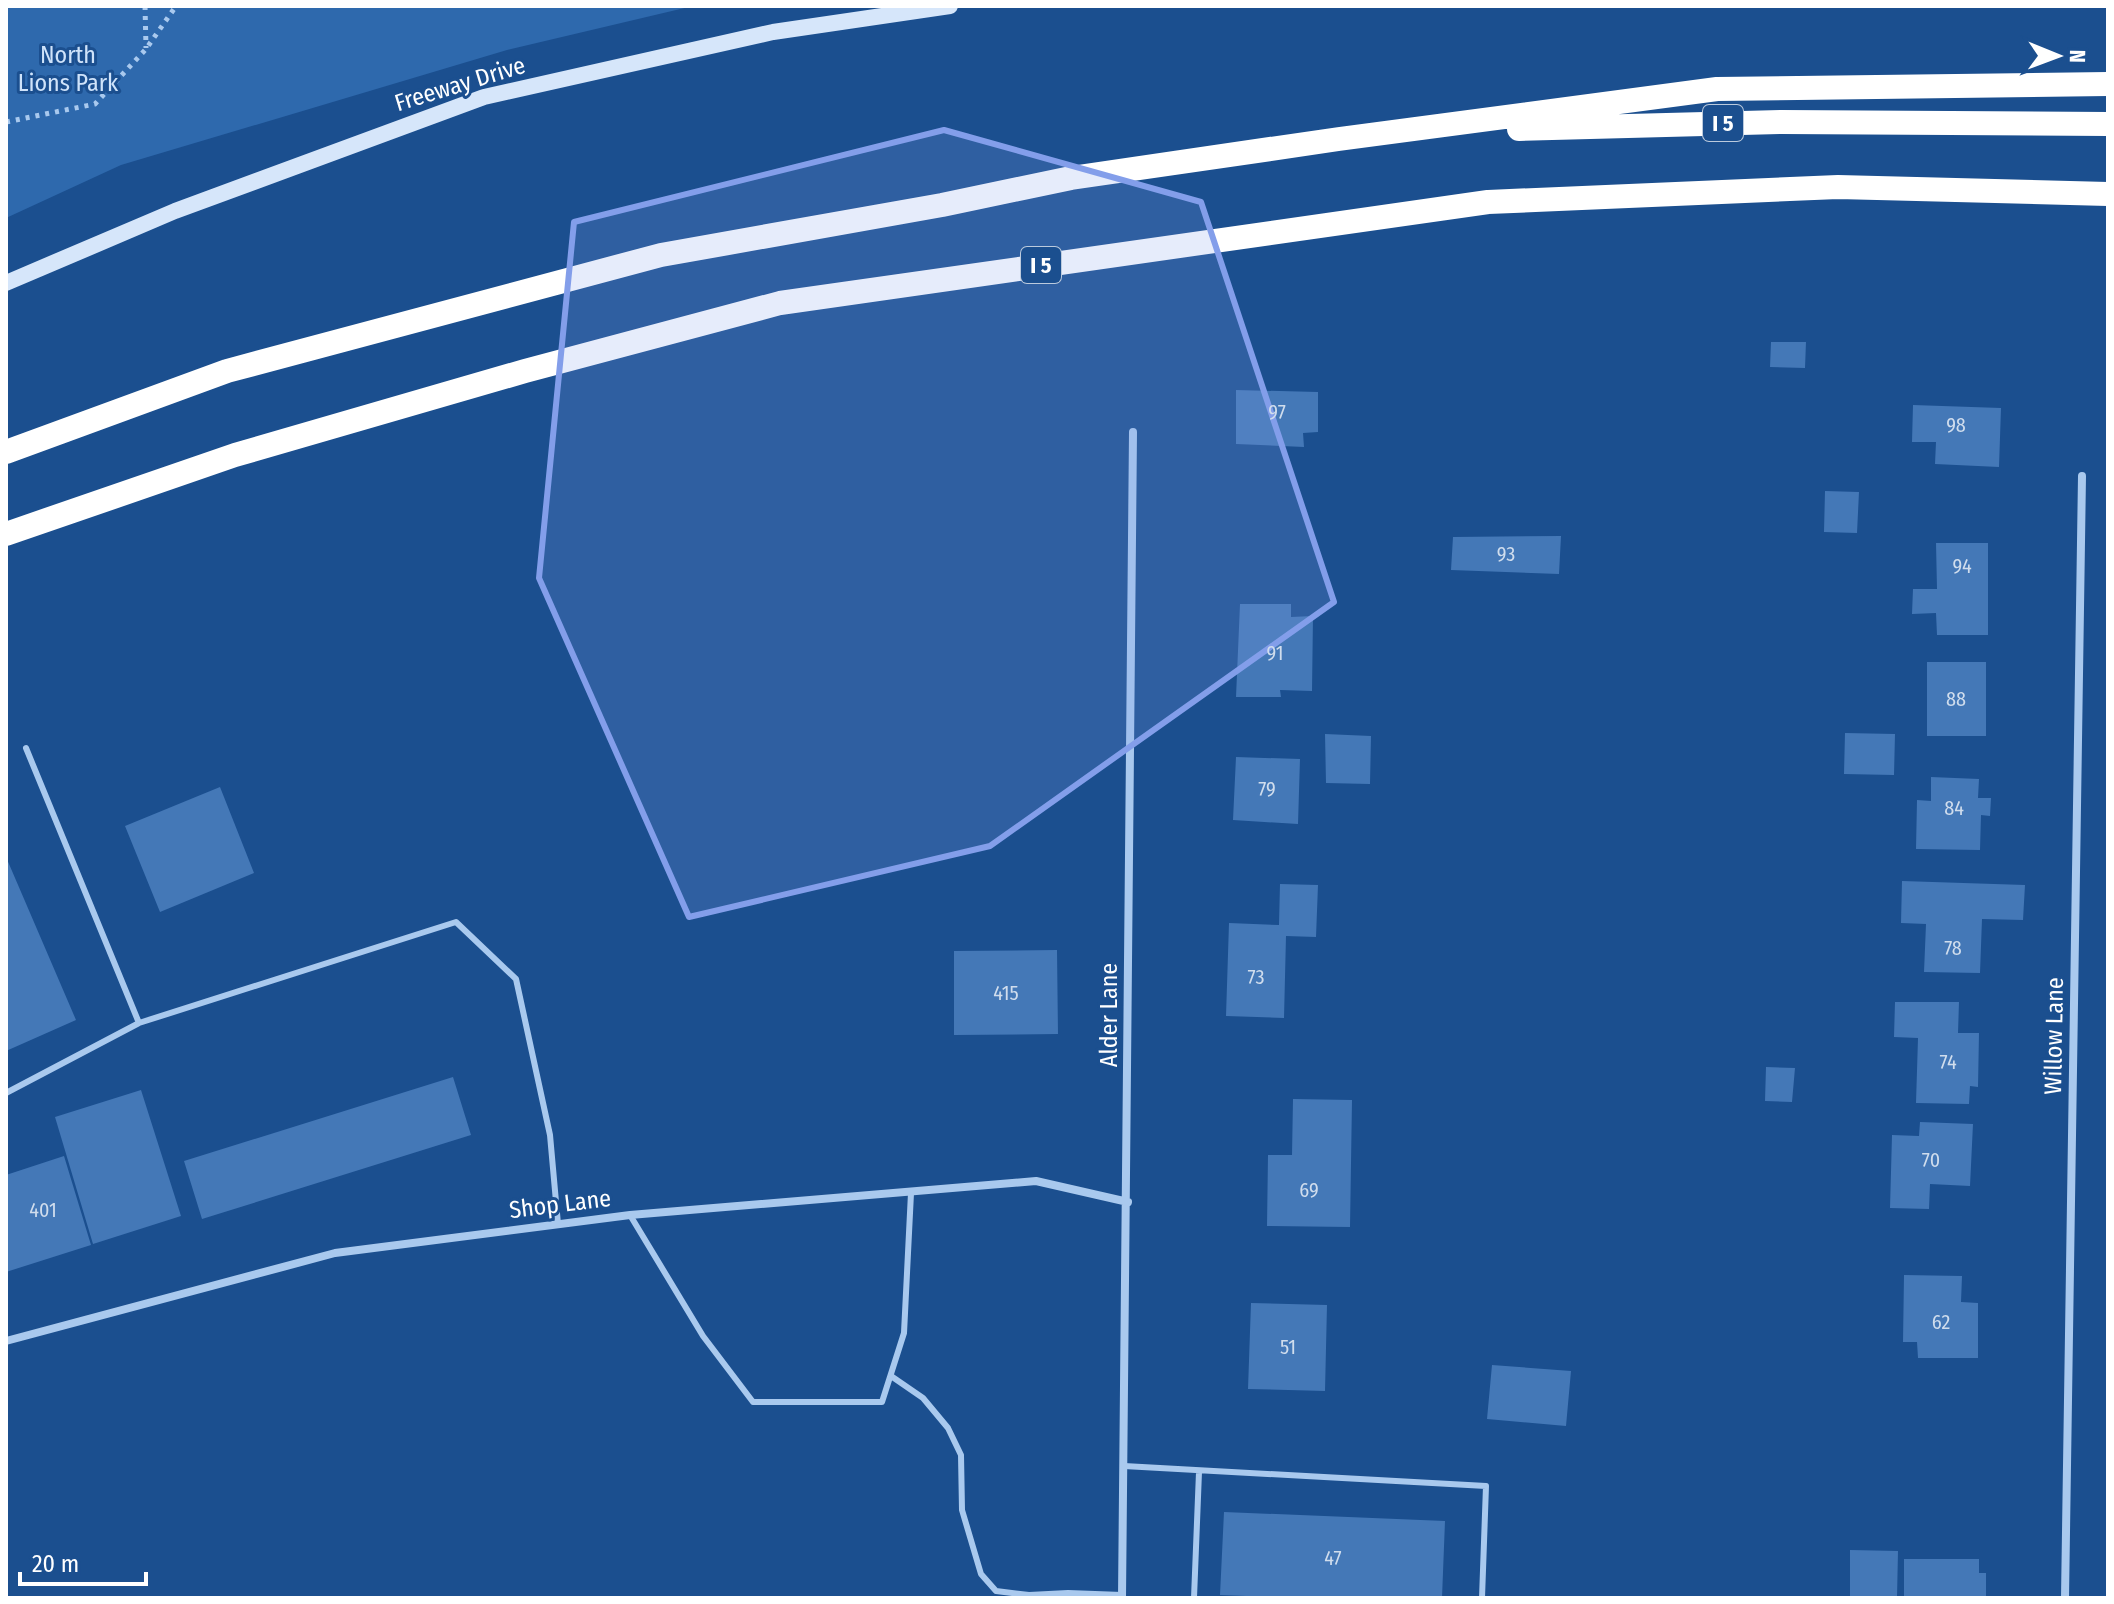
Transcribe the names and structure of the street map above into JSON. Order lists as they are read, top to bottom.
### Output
{
  "streets": {
    "highway": ["I 5"],
    "street": [
      "Freeway Drive",
      "Alder Lane",
      "Willow Lane",
      "Shop Lane"
    ]
  },
  "crossings": [
    ["Alder Lane", "Shop Lane"]
  ],
  "parks": ["North Lions Park"],
  "house_numbers": [
    "97",
    "98",
    "93",
    "94",
    "91",
    "88",
    "79",
    "84",
    "78",
    "73",
    "415",
    "74",
    "70",
    "69",
    "401",
    "62",
    "51",
    "47"
  ],
  "scale_bar": "20 m",
  "north": "right"
}
